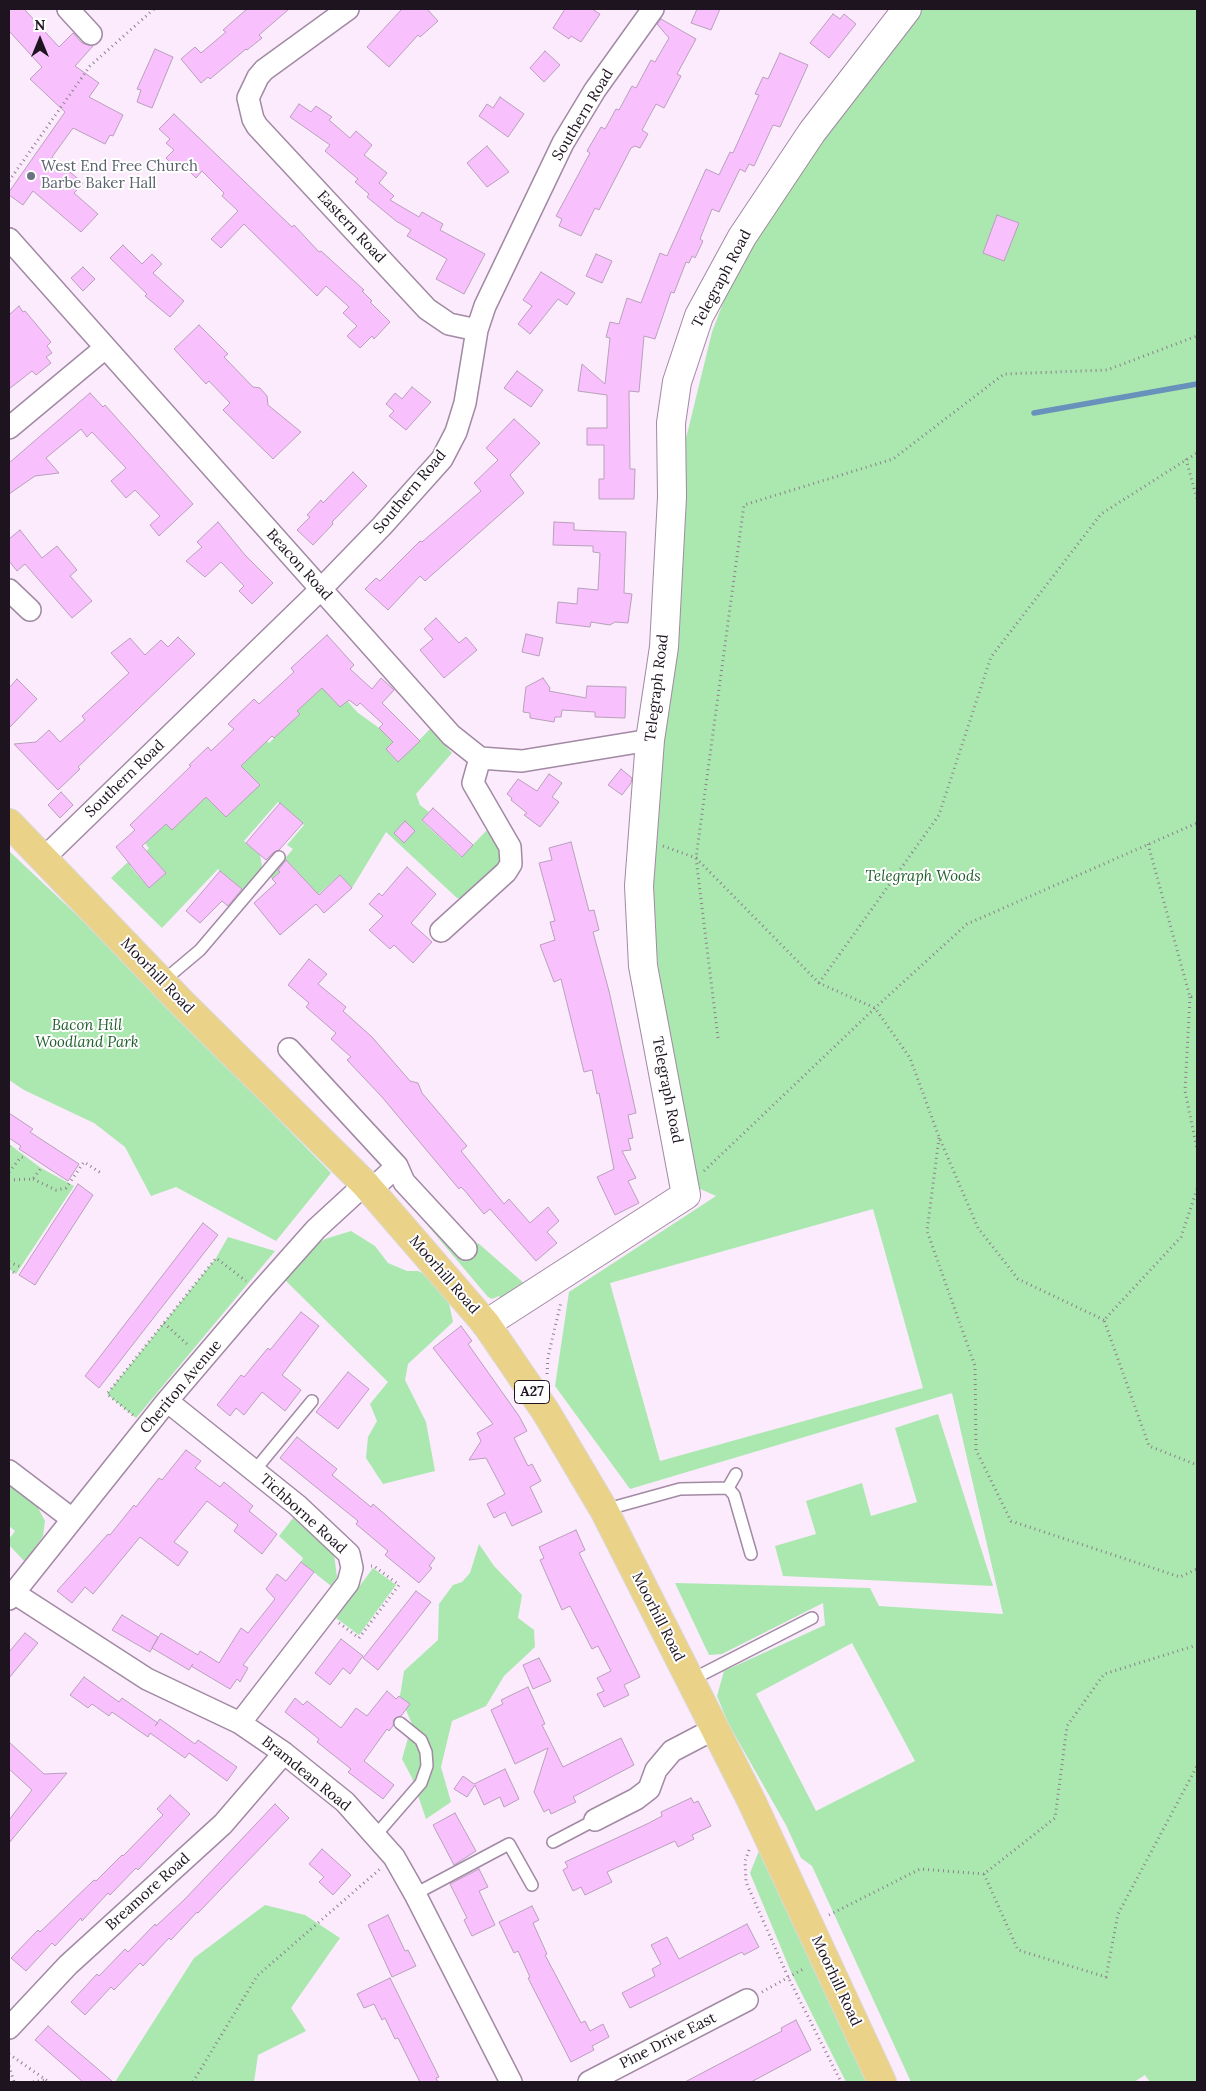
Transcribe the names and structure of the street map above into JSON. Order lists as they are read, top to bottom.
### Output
{
  "streets": {
    "main road": ["Moorhill Road", "A27"],
    "street": [
      "Southern Road",
      "Eastern Road",
      "Telegraph Road",
      "Beacon Road",
      "Cheriton Avenue",
      "Tichborne Road",
      "Bramdean Road",
      "Breamore Road",
      "Pine Drive East"
    ]
  },
  "crossings": [
    ["Southern Road", "Eastern Road"],
    ["Southern Road", "Beacon Road"],
    ["Southern Road", "Moorhill Road"],
    ["Moorhill Road", "Cheriton Avenue"],
    ["Cheriton Avenue", "Tichborne Road"],
    ["Cheriton Avenue", "Bramdean Road"],
    ["Tichborne Road", "Bramdean Road"],
    ["Bramdean Road", "Breamore Road"]
  ],
  "parks": ["Telegraph Woods", "Bacon Hill Woodland Park"],
  "places": ["West End Free Church Barbe Baker Hall"],
  "north": "top"
}
